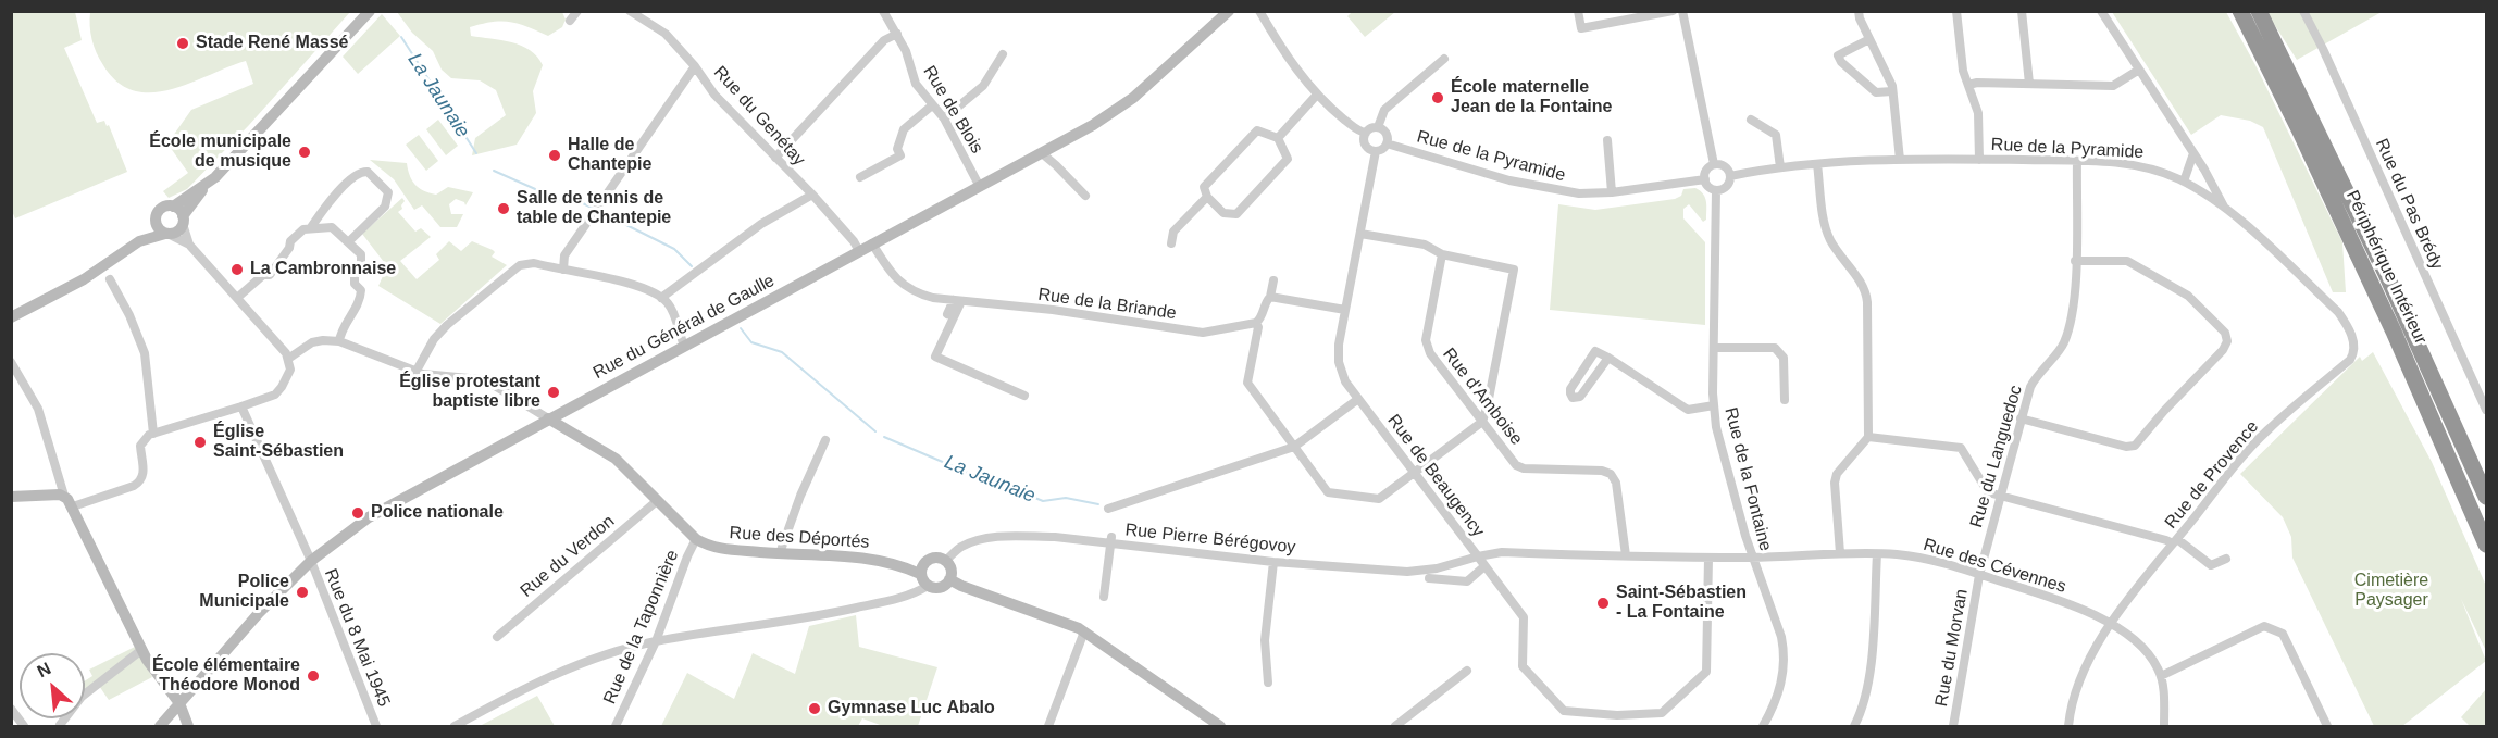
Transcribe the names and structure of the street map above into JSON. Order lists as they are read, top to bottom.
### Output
{
  "streets": {
    "highway": ["Périphérique Intérieur"],
    "street": [
      "Rue de Blois",
      "Rue du Genétay",
      "Rue de la Pyramide",
      "Rue du Pas Brédy",
      "Rue de la Briande",
      "Rue du Général de Gaulle",
      "Rue d'Amboise",
      "Rue du Languedoc",
      "Rue de Provence",
      "Rue de Beaugency",
      "Rue de la Fontaine",
      "Rue des Déportés",
      "Rue Pierre Bérégovoy",
      "Rue du Verdon",
      "Rue des Cévennes",
      "Rue de la Taponnière",
      "Rue du 8 Mai 1945",
      "Rue du Morvan"
    ]
  },
  "crossings": [
    ["Rue de Blois", "Rue du Général de Gaulle"],
    ["Rue du Genétay", "Rue du Général de Gaulle"],
    ["Rue de la Pyramide", "Rue du Languedoc"],
    ["Rue de la Pyramide", "Rue de Provence"],
    ["Rue de la Pyramide", "Rue de Beaugency"],
    ["Rue de la Pyramide", "Rue de la Fontaine"],
    ["Rue de la Briande", "Rue du Général de Gaulle"],
    ["Rue du Général de Gaulle", "Rue des Déportés"],
    ["Rue du Général de Gaulle", "Rue du 8 Mai 1945"],
    ["Rue d'Amboise", "Rue de Beaugency"],
    ["Rue du Languedoc", "Rue des Cévennes"],
    ["Rue du Languedoc", "Rue du Morvan"],
    ["Rue de Provence", "Rue des Cévennes"],
    ["Rue de Beaugency", "Rue de la Fontaine"],
    ["Rue de Beaugency", "Rue Pierre Bérégovoy"],
    ["Rue de Beaugency", "Rue des Cévennes"],
    ["Rue de la Fontaine", "Rue des Cévennes"],
    ["Rue des Déportés", "Rue Pierre Bérégovoy"],
    ["Rue des Déportés", "Rue du Verdon"],
    ["Rue des Déportés", "Rue de la Taponnière"],
    ["Rue des Cévennes", "Rue du Morvan"]
  ],
  "water": ["La Jaunaie"],
  "parks": ["Cimetière Paysager"],
  "places": [
    "Stade René Massé",
    "École maternelle Jean de la Fontaine",
    "École municipale de musique",
    "Halle de Chantepie",
    "Salle de tennis de table de Chantepie",
    "La Cambronnaise",
    "Église protestant baptiste libre",
    "Église Saint-Sébastien",
    "Police nationale",
    "Police Municipale",
    "Saint-Sébastien - La Fontaine",
    "École élémentaire Théodore Monod",
    "Gymnase Luc Abalo"
  ],
  "north": "top left"
}
